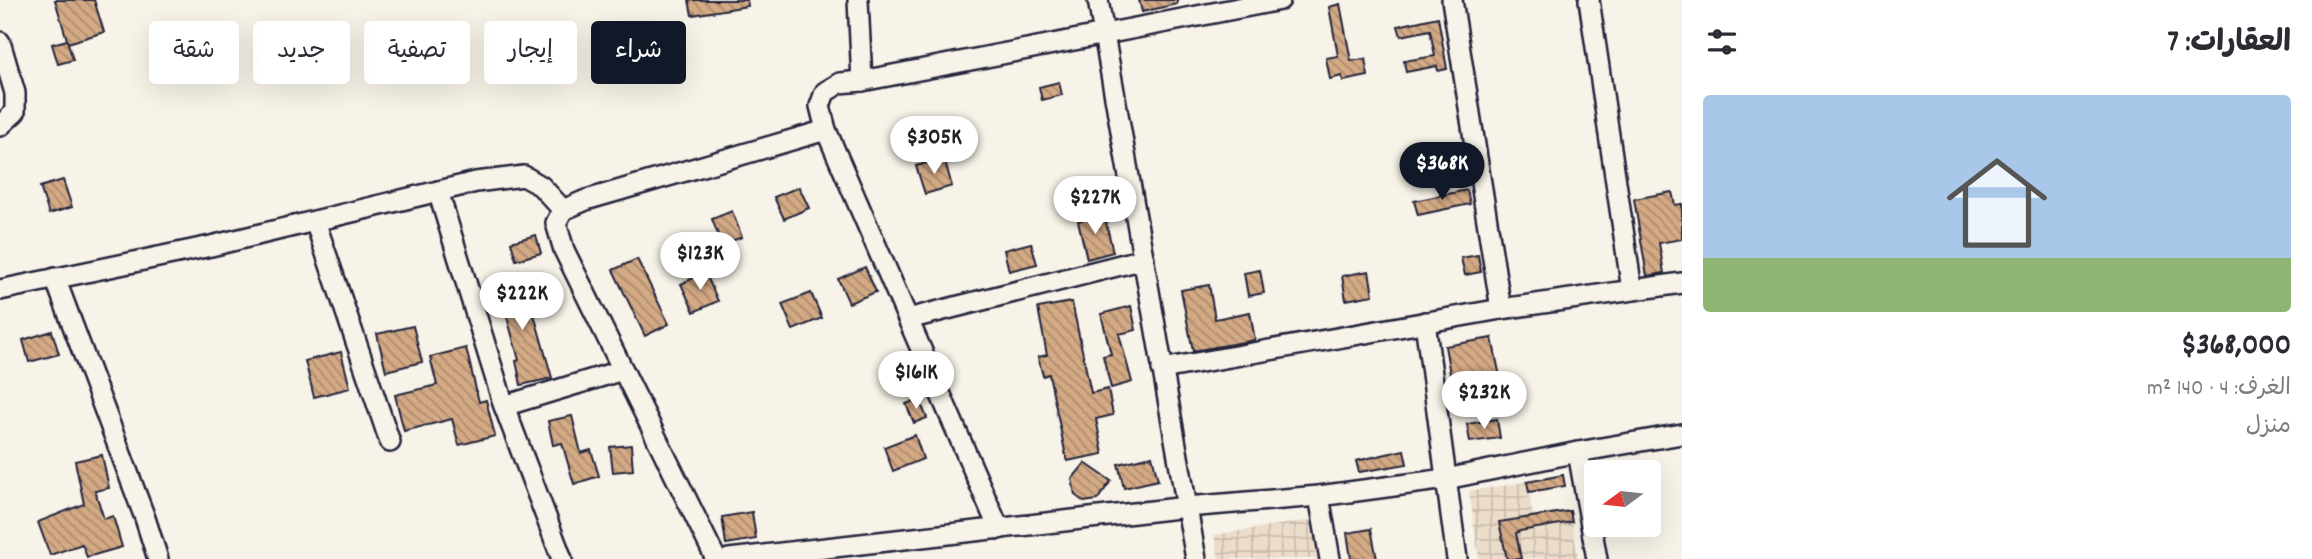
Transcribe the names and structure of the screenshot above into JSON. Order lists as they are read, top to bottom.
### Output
{
  "north": "left",
  "page": {
    "heading": "العقارات: 7",
    "chip": [
      "شراء",
      "إيجار",
      "تصفية",
      "جديد",
      "شقة"
    ],
    "list": [
      {
        "name": "$368,000",
        "note": "الغرف: 4 · 140 m² · منزل"
      }
    ],
    "price": [
      "$305K",
      "$368K",
      "$227K",
      "$123K",
      "$222K",
      "$161K",
      "$232K"
    ]
  }
}
